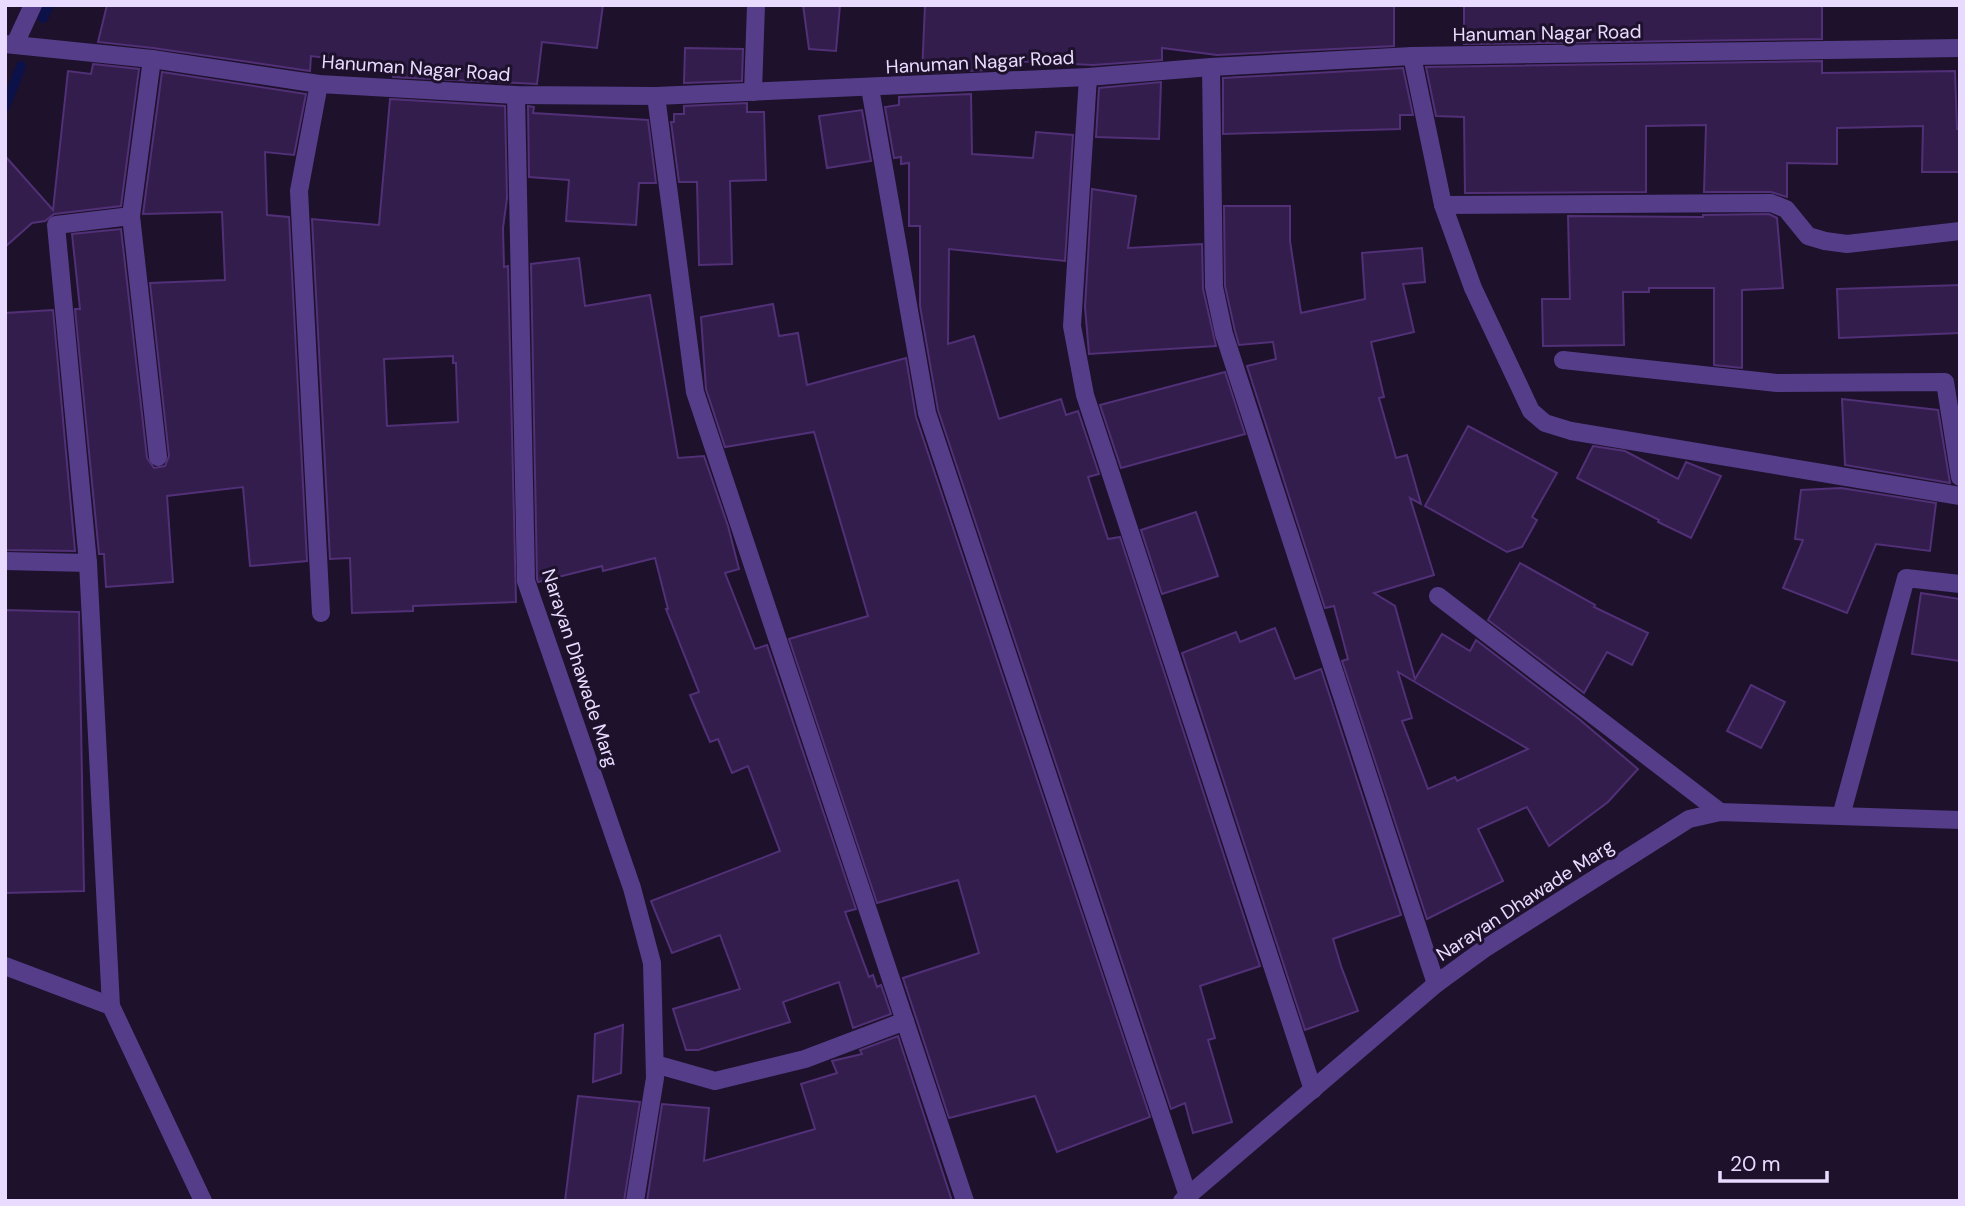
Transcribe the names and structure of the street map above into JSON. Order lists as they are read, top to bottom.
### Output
{
  "streets": {
    "street": ["Hanuman Nagar Road", "Narayan Dhawade Marg"]
  },
  "crossings": [
    ["Hanuman Nagar Road", "Narayan Dhawade Marg"]
  ],
  "scale_bar": "20 m"
}
